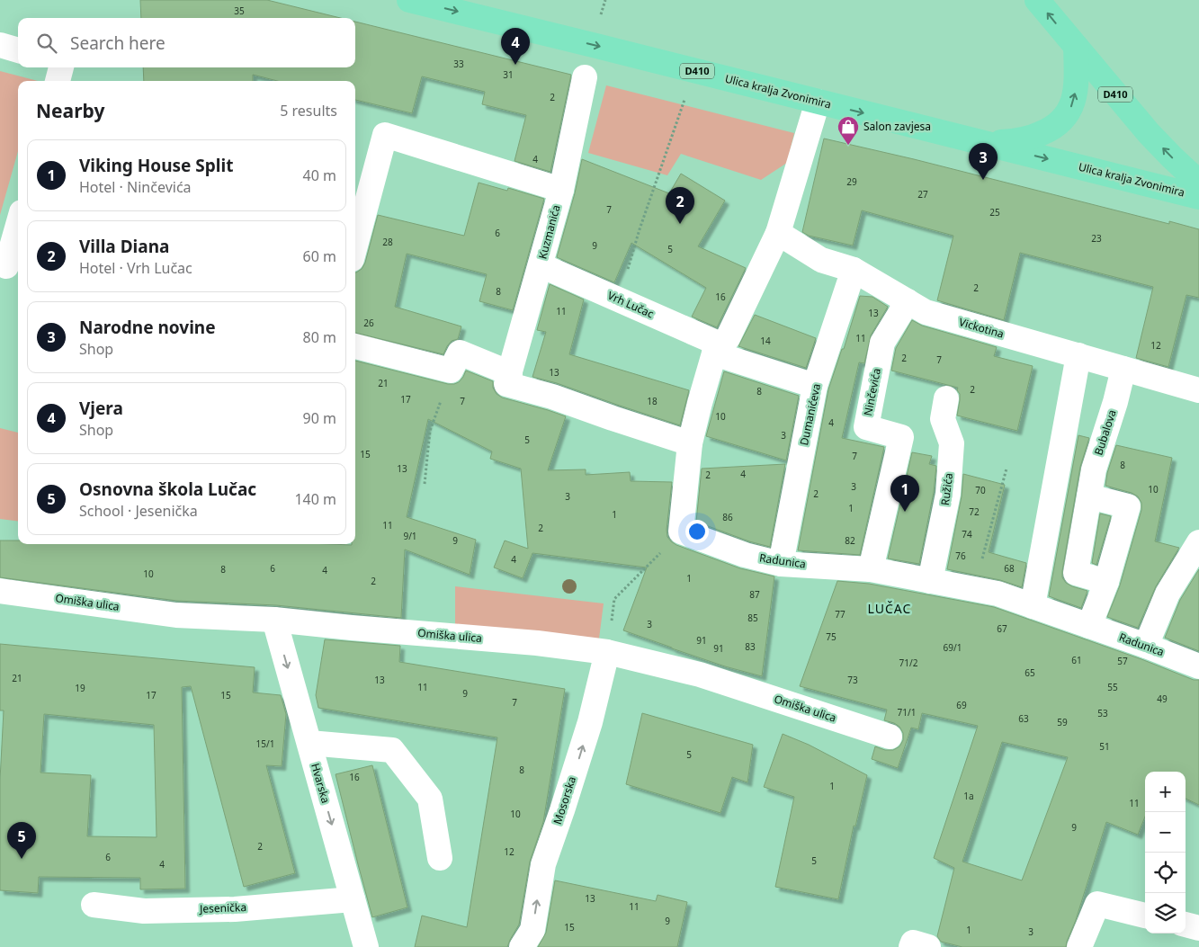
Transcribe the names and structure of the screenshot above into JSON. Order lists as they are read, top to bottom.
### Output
{
  "streets": {
    "main road": ["D410", "Ulica kralja Zvonimira"],
    "street": [
      "Kuzmanića",
      "Vrh Lučac",
      "Vickotina",
      "Ninčevića",
      "Dumanićeva",
      "Bubalova",
      "Ružića",
      "Radunica",
      "Omiška ulica",
      "Hvarska",
      "Mosorska",
      "Jesenička"
    ]
  },
  "crossings": [
    ["Kuzmanića", "Vrh Lučac"],
    ["Vrh Lučac", "Dumanićeva"],
    ["Vickotina", "Ninčevića"],
    ["Vickotina", "Dumanićeva"],
    ["Vickotina", "Bubalova"],
    ["Ninčevića", "Radunica"],
    ["Dumanićeva", "Radunica"],
    ["Ružića", "Radunica"],
    ["Omiška ulica", "Hvarska"],
    ["Omiška ulica", "Mosorska"],
    ["Hvarska", "Jesenička"]
  ],
  "one_way": ["Ulica kralja Zvonimira", "Hvarska", "Mosorska"],
  "districts": ["LUČAC"],
  "places": {
    "shop": ["Salon zavjesa"]
  },
  "house_numbers": [
    "35",
    "33",
    "31",
    "2",
    "4",
    "29",
    "27",
    "7",
    "25",
    "6",
    "23",
    "28",
    "9",
    "5",
    "2",
    "8",
    "16",
    "11",
    "13",
    "26",
    "11",
    "14",
    "12",
    "2",
    "7",
    "13",
    "21",
    "2",
    "8",
    "17",
    "7",
    "18",
    "10",
    "4",
    "3",
    "5",
    "15",
    "7",
    "8",
    "13",
    "4",
    "2",
    "3",
    "10",
    "70",
    "2",
    "3",
    "1",
    "72",
    "1",
    "86",
    "11",
    "2",
    "74",
    "9/1",
    "9",
    "82",
    "76",
    "4",
    "6",
    "68",
    "8",
    "4",
    "10",
    "1",
    "2",
    "87",
    "77",
    "85",
    "3",
    "67",
    "75",
    "91",
    "83",
    "69/1",
    "91",
    "61",
    "57",
    "71/2",
    "65",
    "21",
    "13",
    "73",
    "11",
    "55",
    "19",
    "9",
    "17",
    "15",
    "49",
    "7",
    "69",
    "71/1",
    "53",
    "63",
    "59",
    "15/1",
    "51",
    "5",
    "8",
    "16",
    "1",
    "1a",
    "11",
    "10",
    "9",
    "2",
    "12",
    "6",
    "5",
    "4",
    "13",
    "11",
    "9",
    "15",
    "1",
    "3"
  ],
  "page": {
    "search": "Search here",
    "pins": [
      "4",
      "3",
      "2",
      "1",
      "5"
    ],
    "heading": ["Nearby", "5 results"],
    "list": [
      {
        "mark": "1",
        "name": "Viking House Split",
        "note": "Hotel · Ninčevića",
        "value": "40 m"
      },
      {
        "mark": "2",
        "name": "Villa Diana",
        "note": "Hotel · Vrh Lučac",
        "value": "60 m"
      },
      {
        "mark": "3",
        "name": "Narodne novine",
        "note": "Shop",
        "value": "80 m"
      },
      {
        "mark": "4",
        "name": "Vjera",
        "note": "Shop",
        "value": "90 m"
      },
      {
        "mark": "5",
        "name": "Osnovna škola Lučac",
        "note": "School · Jesenička",
        "value": "140 m"
      }
    ],
    "map_buttons": ["+", "−"]
  }
}
